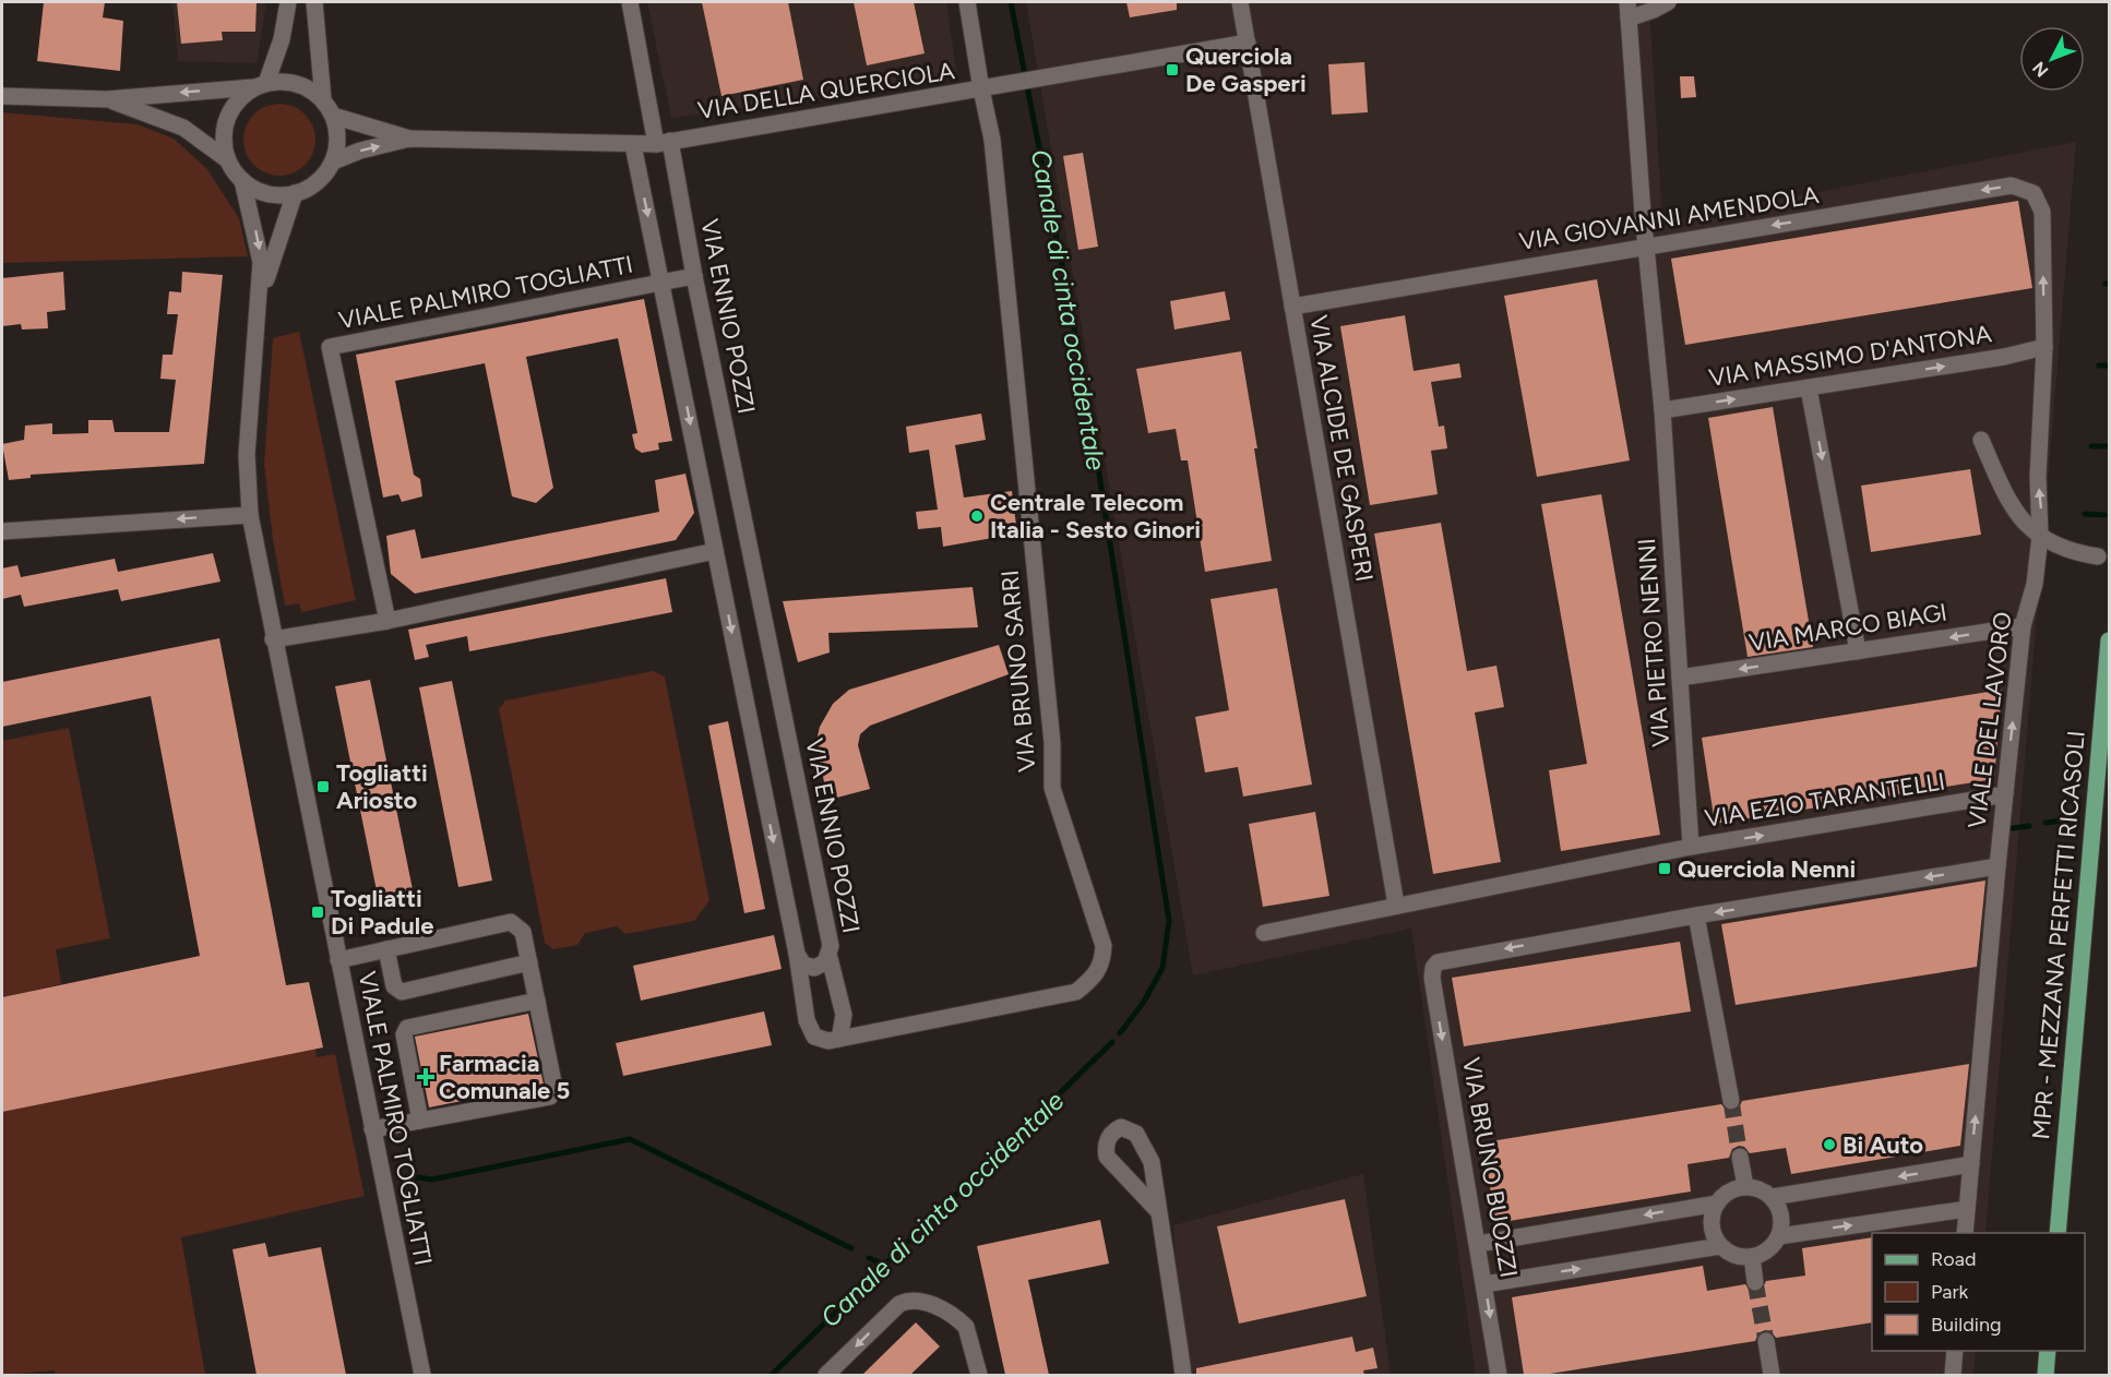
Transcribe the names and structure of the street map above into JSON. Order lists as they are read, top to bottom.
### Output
{
  "streets": {
    "main road": ["MPR - MEZZANA PERFETTI RICASOLI"],
    "street": [
      "VIA DELLA QUERCIOLA",
      "VIA GIOVANNI AMENDOLA",
      "VIALE PALMIRO TOGLIATTI",
      "VIA ENNIO POZZI",
      "VIA MASSIMO D'ANTONA",
      "VIA ALCIDE DE GASPERI",
      "VIA MARCO BIAGI",
      "VIA PIETRO NENNI",
      "VIA BRUNO SARRI",
      "VIALE DEL LAVORO",
      "VIA EZIO TARANTELLI",
      "VIA BRUNO BUOZZI"
    ]
  },
  "crossings": [
    ["VIA DELLA QUERCIOLA", "VIALE PALMIRO TOGLIATTI"],
    ["VIA DELLA QUERCIOLA", "VIA ENNIO POZZI"],
    ["VIA DELLA QUERCIOLA", "VIA ALCIDE DE GASPERI"],
    ["VIA DELLA QUERCIOLA", "VIA BRUNO SARRI"],
    ["VIA GIOVANNI AMENDOLA", "VIA ALCIDE DE GASPERI"],
    ["VIA GIOVANNI AMENDOLA", "VIA PIETRO NENNI"],
    ["VIA GIOVANNI AMENDOLA", "VIALE DEL LAVORO"],
    ["VIALE PALMIRO TOGLIATTI", "VIA ENNIO POZZI"],
    ["VIA MASSIMO D'ANTONA", "VIA PIETRO NENNI"],
    ["VIA MASSIMO D'ANTONA", "VIALE DEL LAVORO"],
    ["VIA MARCO BIAGI", "VIA PIETRO NENNI"],
    ["VIA MARCO BIAGI", "VIALE DEL LAVORO"],
    ["VIA PIETRO NENNI", "VIA EZIO TARANTELLI"],
    ["VIALE DEL LAVORO", "VIA EZIO TARANTELLI"]
  ],
  "one_way": [
    "VIA GIOVANNI AMENDOLA",
    "VIA MASSIMO D'ANTONA",
    "VIA MARCO BIAGI",
    "VIALE DEL LAVORO"
  ],
  "water": ["Canale di cinta occidentale"],
  "places": {
    "transit": [
      "Querciola De Gasperi",
      "Togliatti Ariosto",
      "Querciola Nenni",
      "Togliatti Di Padule"
    ],
    "other": ["Centrale Telecom Italia - Sesto Ginori", "Bi Auto"],
    "health": ["Farmacia Comunale 5"]
  },
  "legend": ["Road", "Park", "Building"],
  "north": "bottom left"
}
